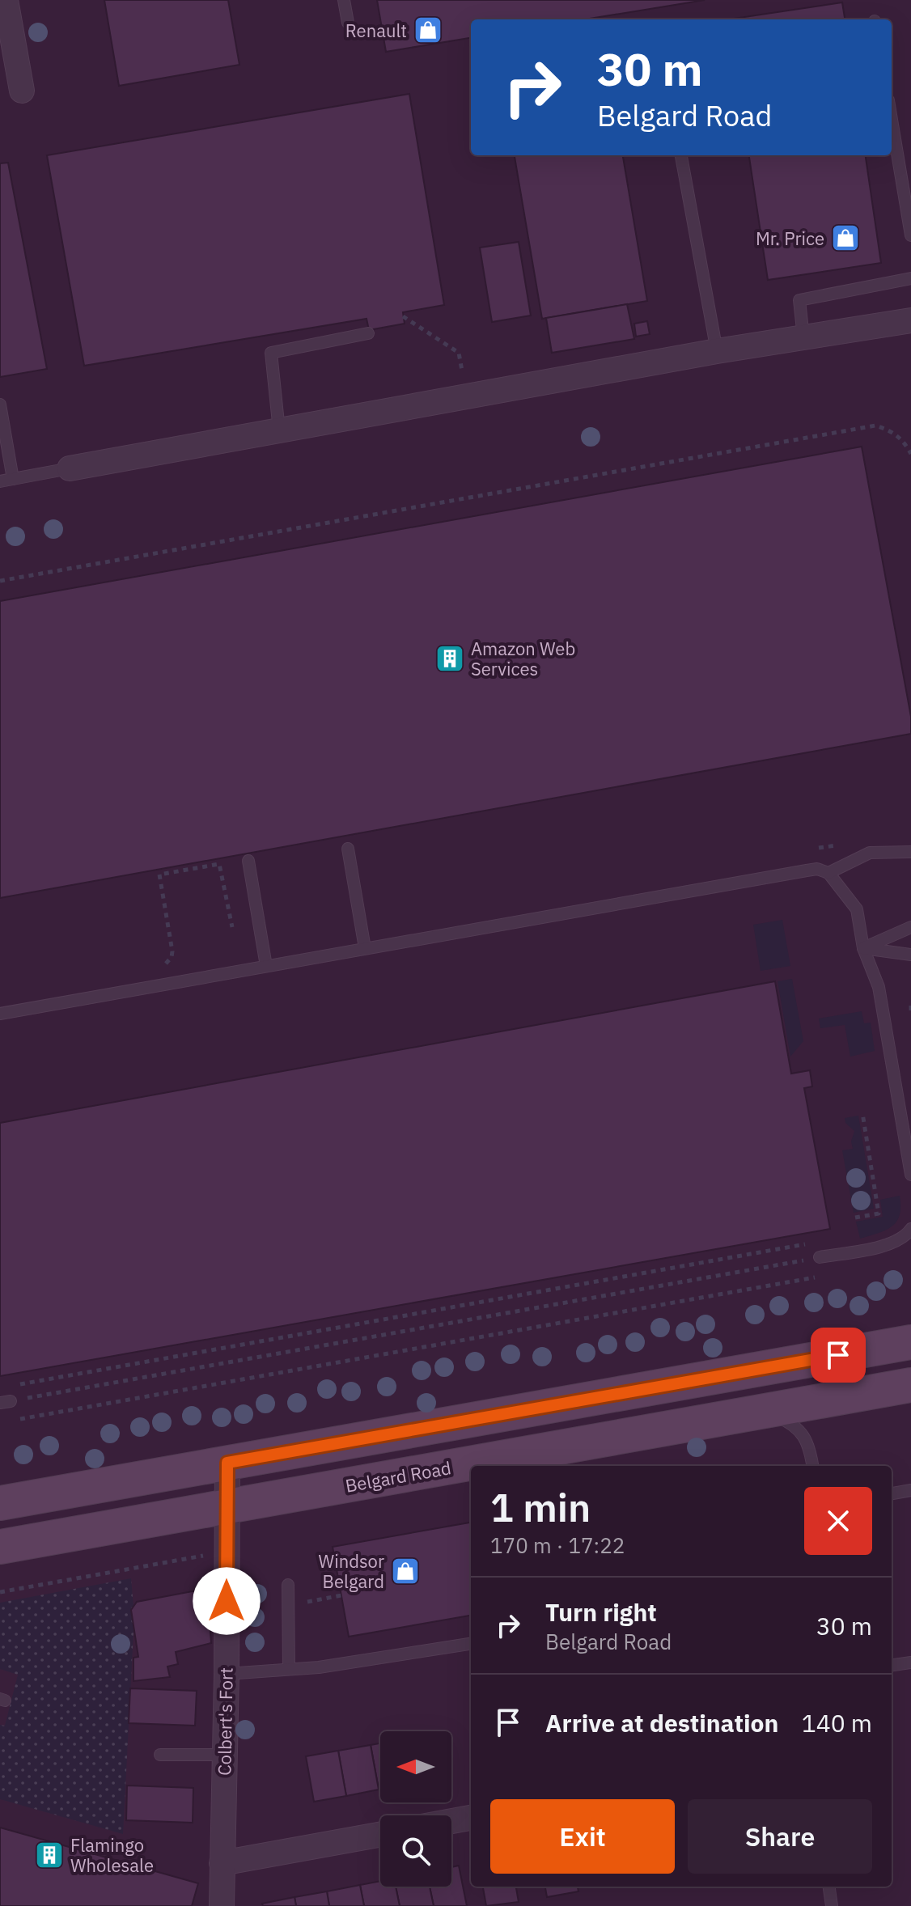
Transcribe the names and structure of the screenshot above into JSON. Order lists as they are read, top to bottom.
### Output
{
  "streets": {
    "main road": ["Belgard Road"],
    "street": ["Colbert's Fort"]
  },
  "crossings": [
    ["Belgard Road", "Colbert's Fort"]
  ],
  "places": {
    "shop": ["Renault", "Mr. Price", "Windsor Belgard"],
    "building": ["Amazon Web Services", "Flamingo Wholesale"]
  },
  "north": "left",
  "page": {
    "turn": ["30 m", "Belgard Road"],
    "heading": ["1 min", "170 m · 17:22"],
    "list": [
      {
        "name": "Turn right",
        "note": "Belgard Road",
        "value": "30 m"
      },
      {
        "name": "Arrive at destination",
        "value": "140 m"
      }
    ],
    "buttons": ["Exit", "Share"]
  }
}
